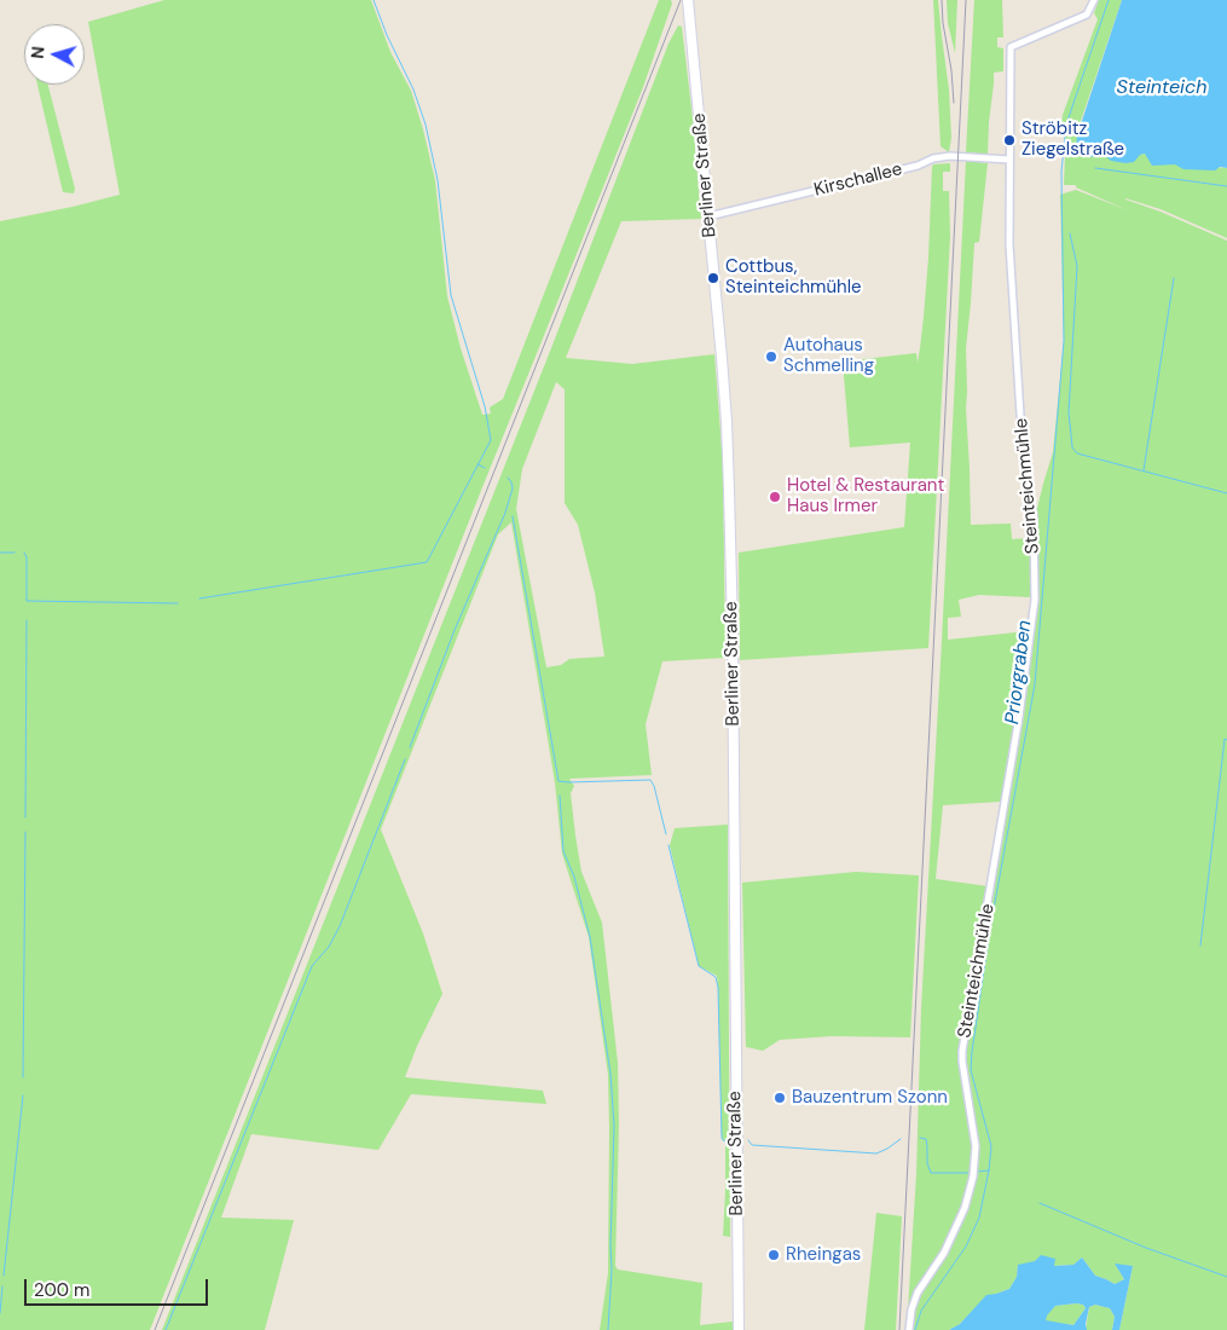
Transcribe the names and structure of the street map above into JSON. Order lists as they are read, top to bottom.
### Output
{
  "streets": {
    "main road": ["Berliner Straße"],
    "street": ["Kirschallee", "Steinteichmühle"]
  },
  "crossings": [
    ["Berliner Straße", "Kirschallee"],
    ["Kirschallee", "Steinteichmühle"]
  ],
  "water": ["Steinteich", "Priorgraben"],
  "places": [
    "Ströbitz Ziegelstraße",
    "Cottbus, Steinteichmühle",
    "Autohaus Schmelling",
    "Hotel & Restaurant Haus Irmer",
    "Bauzentrum Szonn",
    "Rheingas"
  ],
  "scale_bar": "200 m",
  "north": "left"
}
